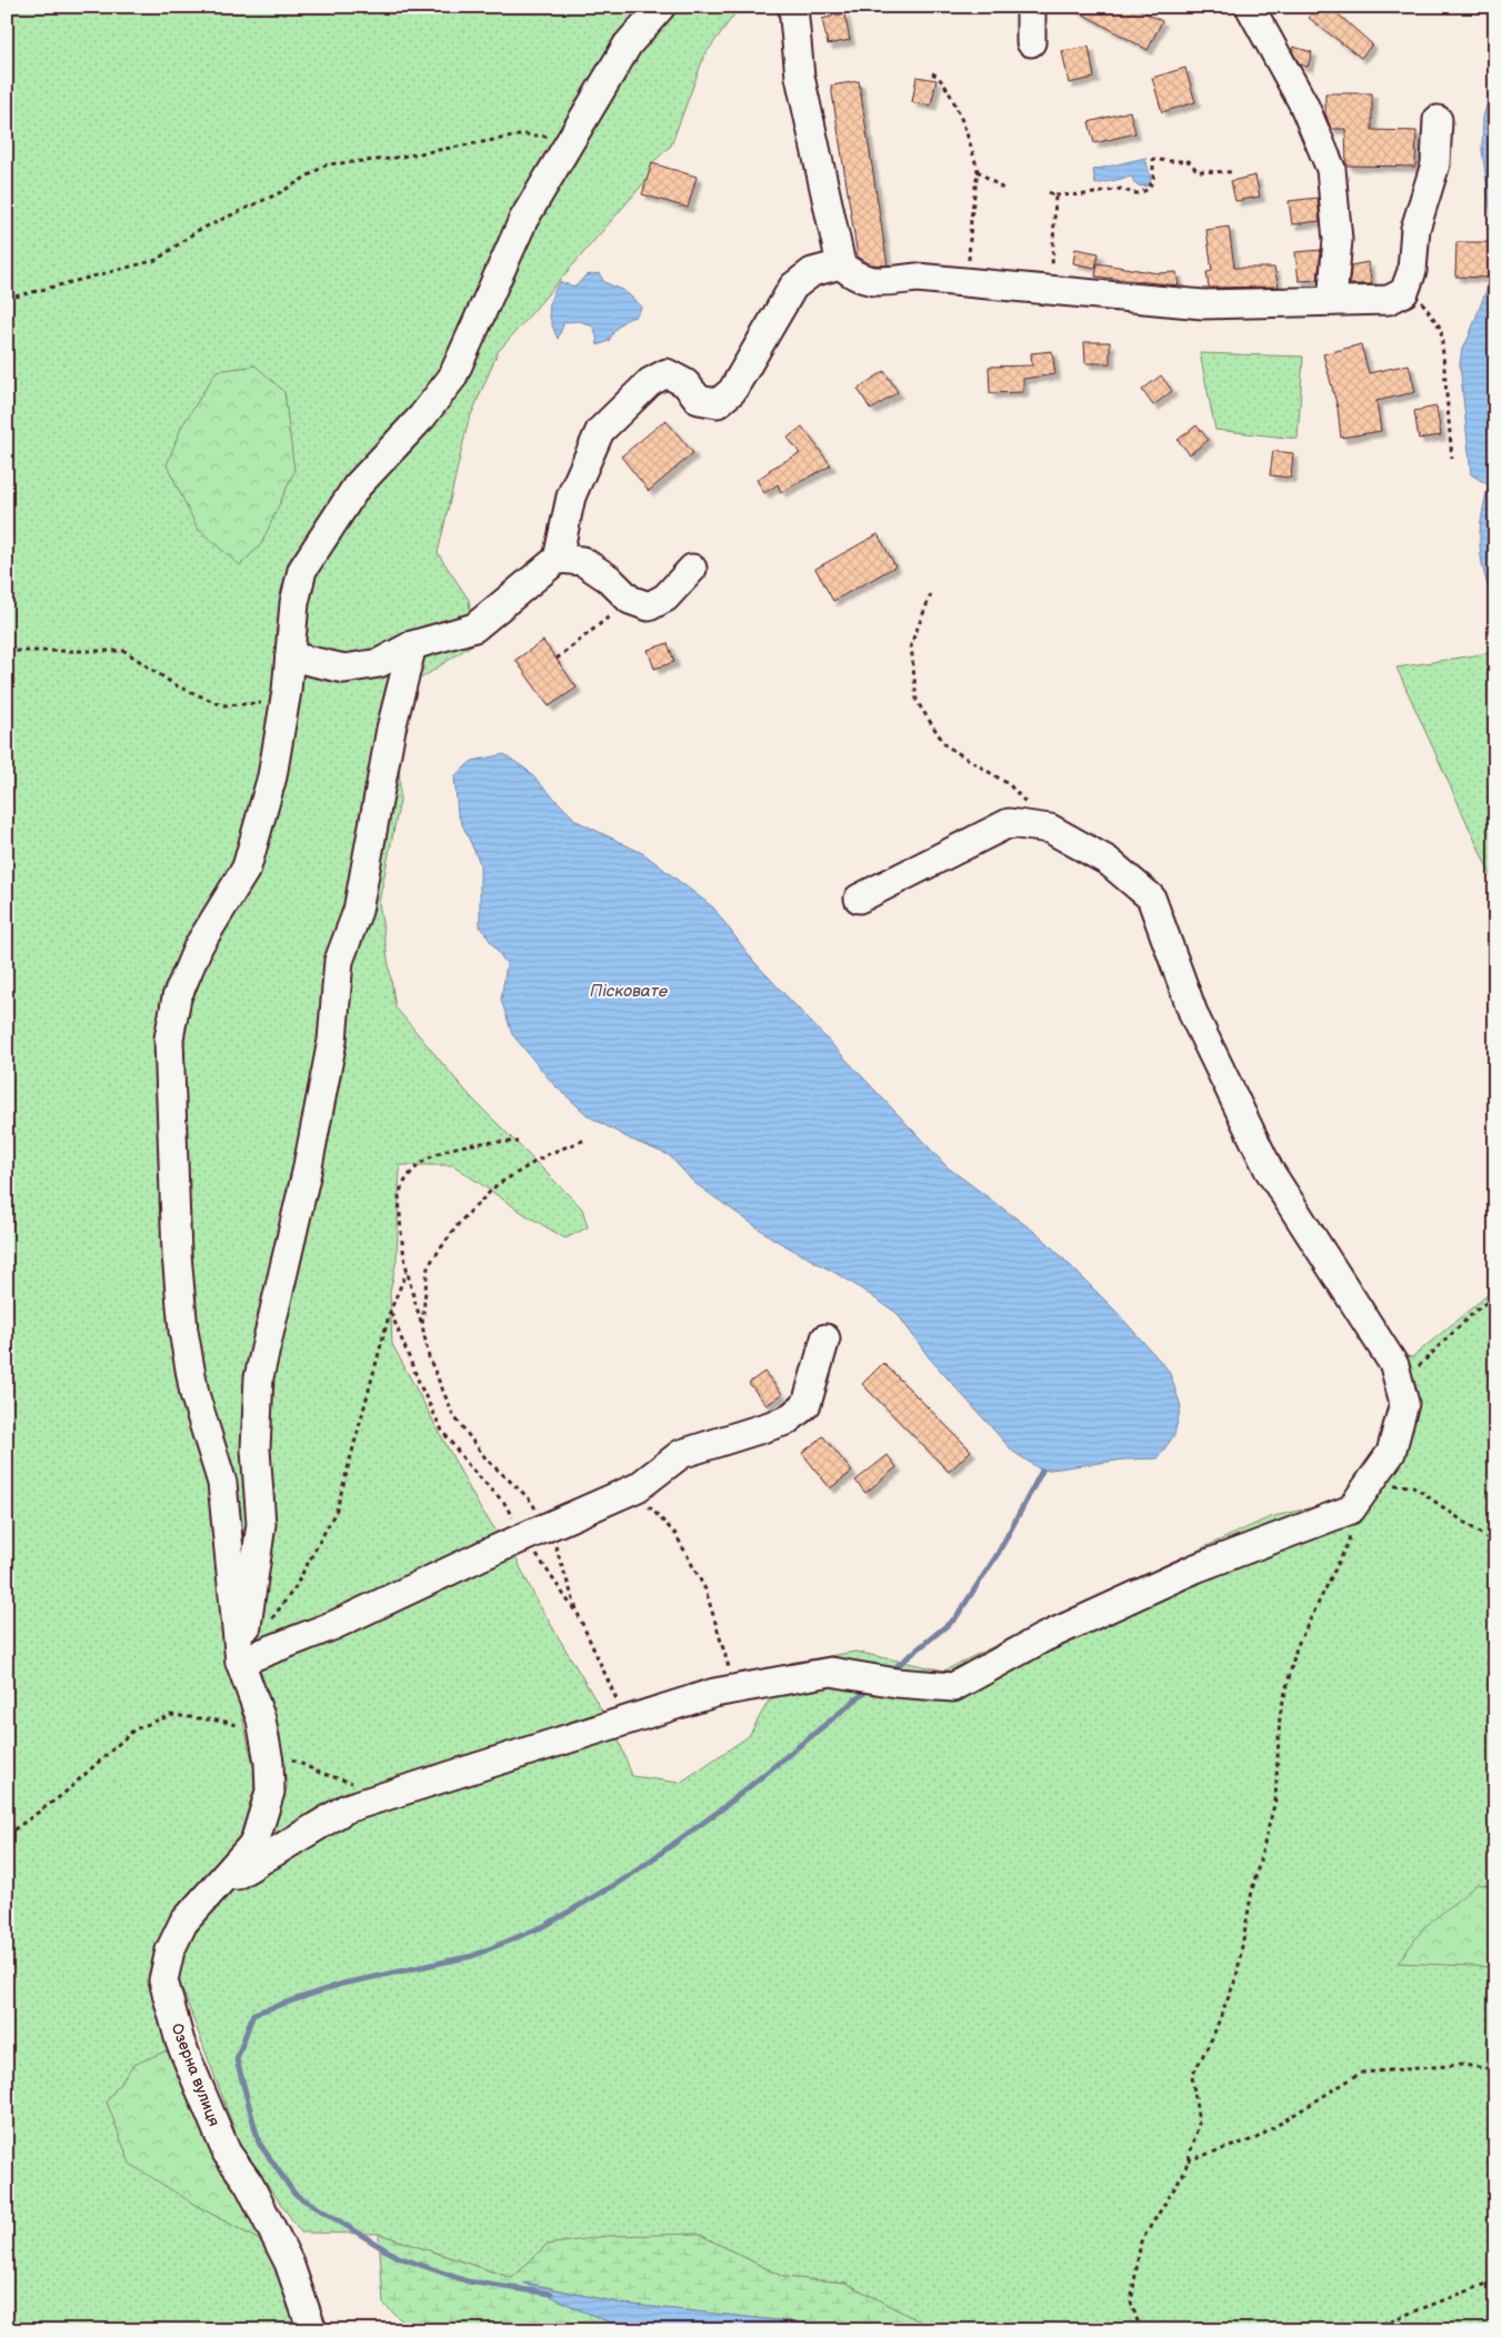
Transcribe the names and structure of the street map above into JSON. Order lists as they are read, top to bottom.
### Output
{
  "streets": {
    "street": ["Озерна вулиця"]
  },
  "water": ["Пісковате"]
}
